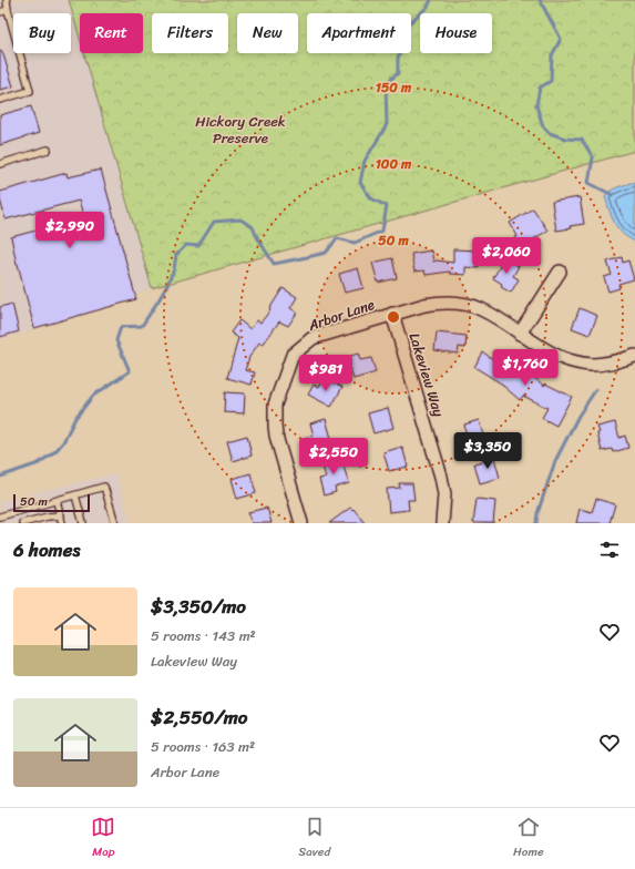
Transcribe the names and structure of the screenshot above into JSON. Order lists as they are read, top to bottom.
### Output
{
  "streets": {
    "street": ["Arbor Lane", "Lakeview Way"]
  },
  "crossings": [
    ["Arbor Lane", "Lakeview Way"]
  ],
  "parks": ["Hickory Creek Preserve"],
  "scale_bar": "50 m",
  "page": {
    "chip": [
      "Buy",
      "Rent",
      "Filters",
      "New",
      "Apartment",
      "House"
    ],
    "price": [
      "$2,990",
      "$2,060",
      "$1,760",
      "$981",
      "$3,350",
      "$2,550"
    ],
    "scale": "50 m",
    "heading": "6 homes",
    "list": [
      {
        "name": "$3,350/mo",
        "note": "5 rooms · 143 m² · Lakeview Way"
      },
      {
        "name": "$2,550/mo",
        "note": "5 rooms · 163 m² · Arbor Lane"
      }
    ],
    "tabs": ["Map", "Saved", "Home"]
  },
  "rings": ["150 m", "100 m", "50 m"]
}
